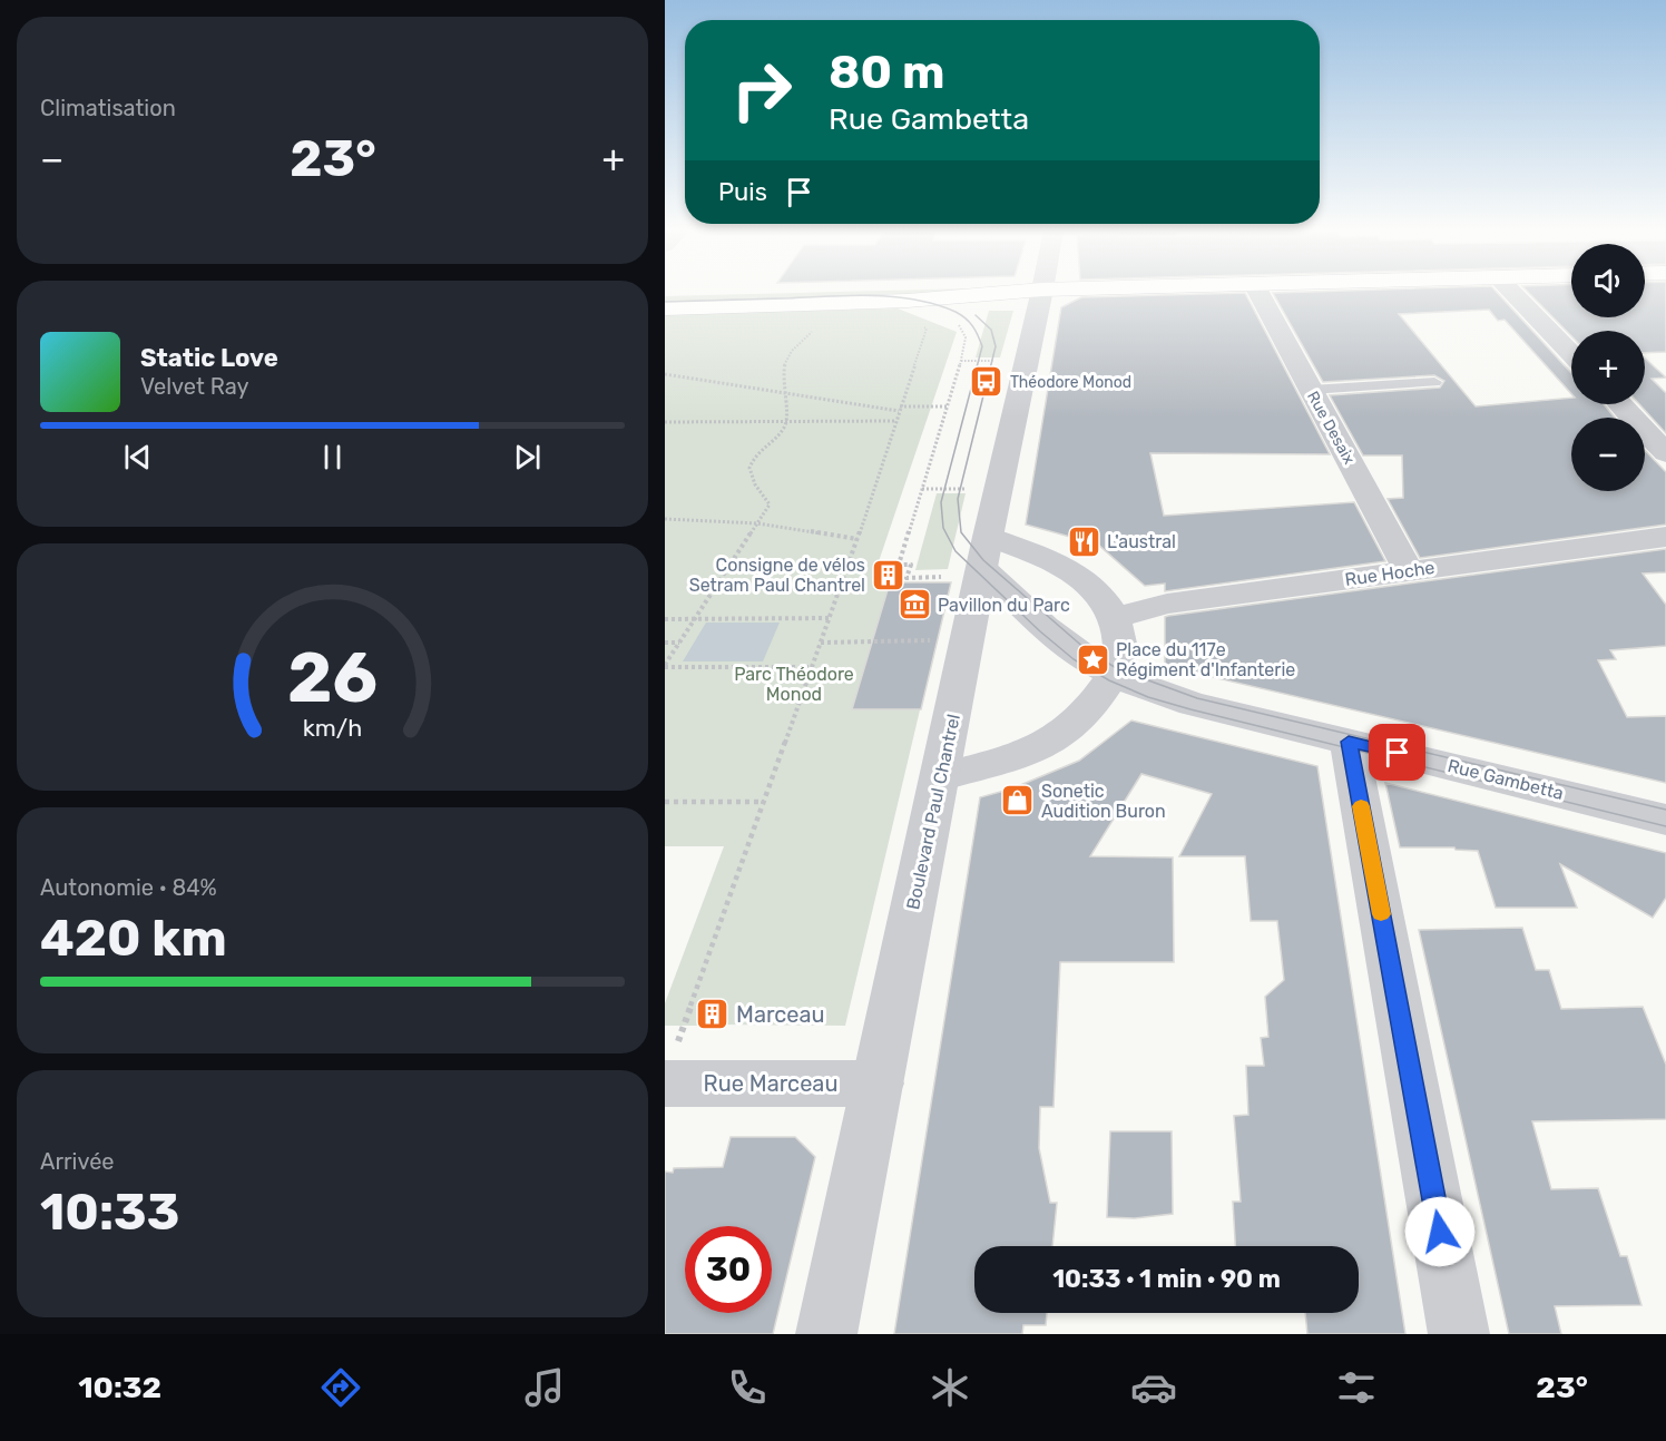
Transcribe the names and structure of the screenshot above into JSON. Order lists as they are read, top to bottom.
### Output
{
  "streets": {
    "street": [
      "Rue Desaix",
      "Rue Hoche",
      "Rue Gambetta",
      "Boulevard Paul Chantrel",
      "Rue Marceau"
    ]
  },
  "crossings": [
    ["Rue Desaix", "Rue Hoche"],
    ["Rue Gambetta", "Boulevard Paul Chantrel"],
    ["Boulevard Paul Chantrel", "Rue Marceau"]
  ],
  "parks": ["Parc Théodore Monod"],
  "places": {
    "bus stop": ["Théodore Monod"],
    "restaurant": ["L'austral"],
    "building": ["Consigne de vélos Setram Paul Chantrel", "Marceau"],
    "museum": ["Pavillon du Parc"],
    "place": ["Place du 117e Régiment d'Infanterie"],
    "shop": ["Sonetic Audition Buron"]
  },
  "page": {
    "tile": [
      "Climatisation",
      ["Autonomie · 84%", "420 km"],
      ["Arrivée", "10:33"]
    ],
    "turn": ["80 m", "Rue Gambetta"],
    "heat": ["−", "23°", "+"],
    "then": "Puis",
    "map_buttons": ["+", "−"],
    "song": ["Static Love", "Velvet Ray"],
    "limit": "30",
    "trip": "10:33 · 1 min · 90 m",
    "tabs": ["10:32", "23°"],
    "gauge": ["26", "km/h"]
  }
}
